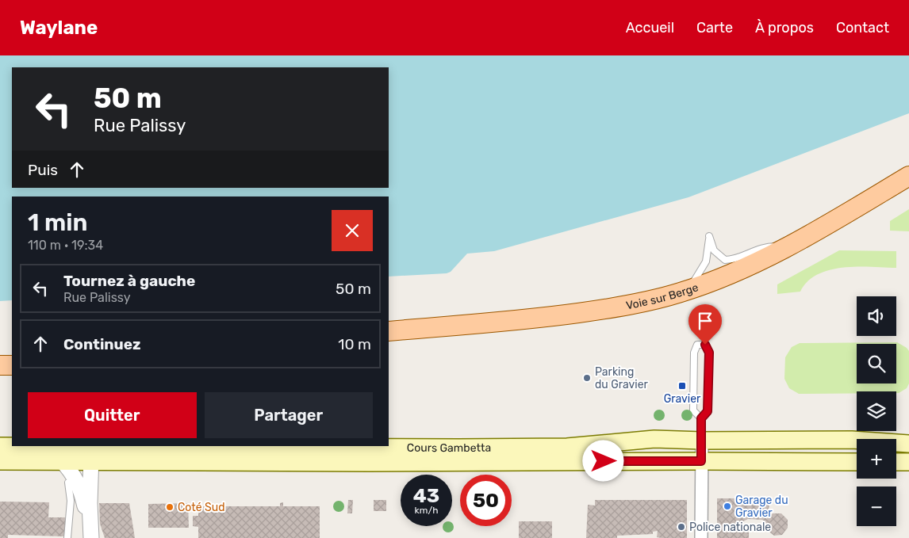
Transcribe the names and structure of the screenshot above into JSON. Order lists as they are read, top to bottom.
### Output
{
  "streets": {
    "main road": ["Voie sur Berge", "Cours Gambetta"]
  },
  "places": {
    "other": [
      "Parking du Gravier",
      "Garage du Gravier",
      "Coté Sud",
      "Police nationale"
    ],
    "transit": ["Gravier"]
  },
  "page": {
    "header": "Waylane",
    "nav": [
      "Accueil",
      "Carte",
      "À propos",
      "Contact"
    ],
    "turn": ["50 m", "Rue Palissy"],
    "then": "Puis",
    "heading": ["1 min", "110 m · 19:34"],
    "list": [
      {
        "name": "Tournez à gauche",
        "note": "Rue Palissy",
        "value": "50 m"
      },
      {
        "name": "Continuez",
        "value": "10 m"
      }
    ],
    "map_buttons": ["+", "−"],
    "buttons": ["Quitter", "Partager"],
    "speed": "43 km/h",
    "limit": "50"
  }
}
